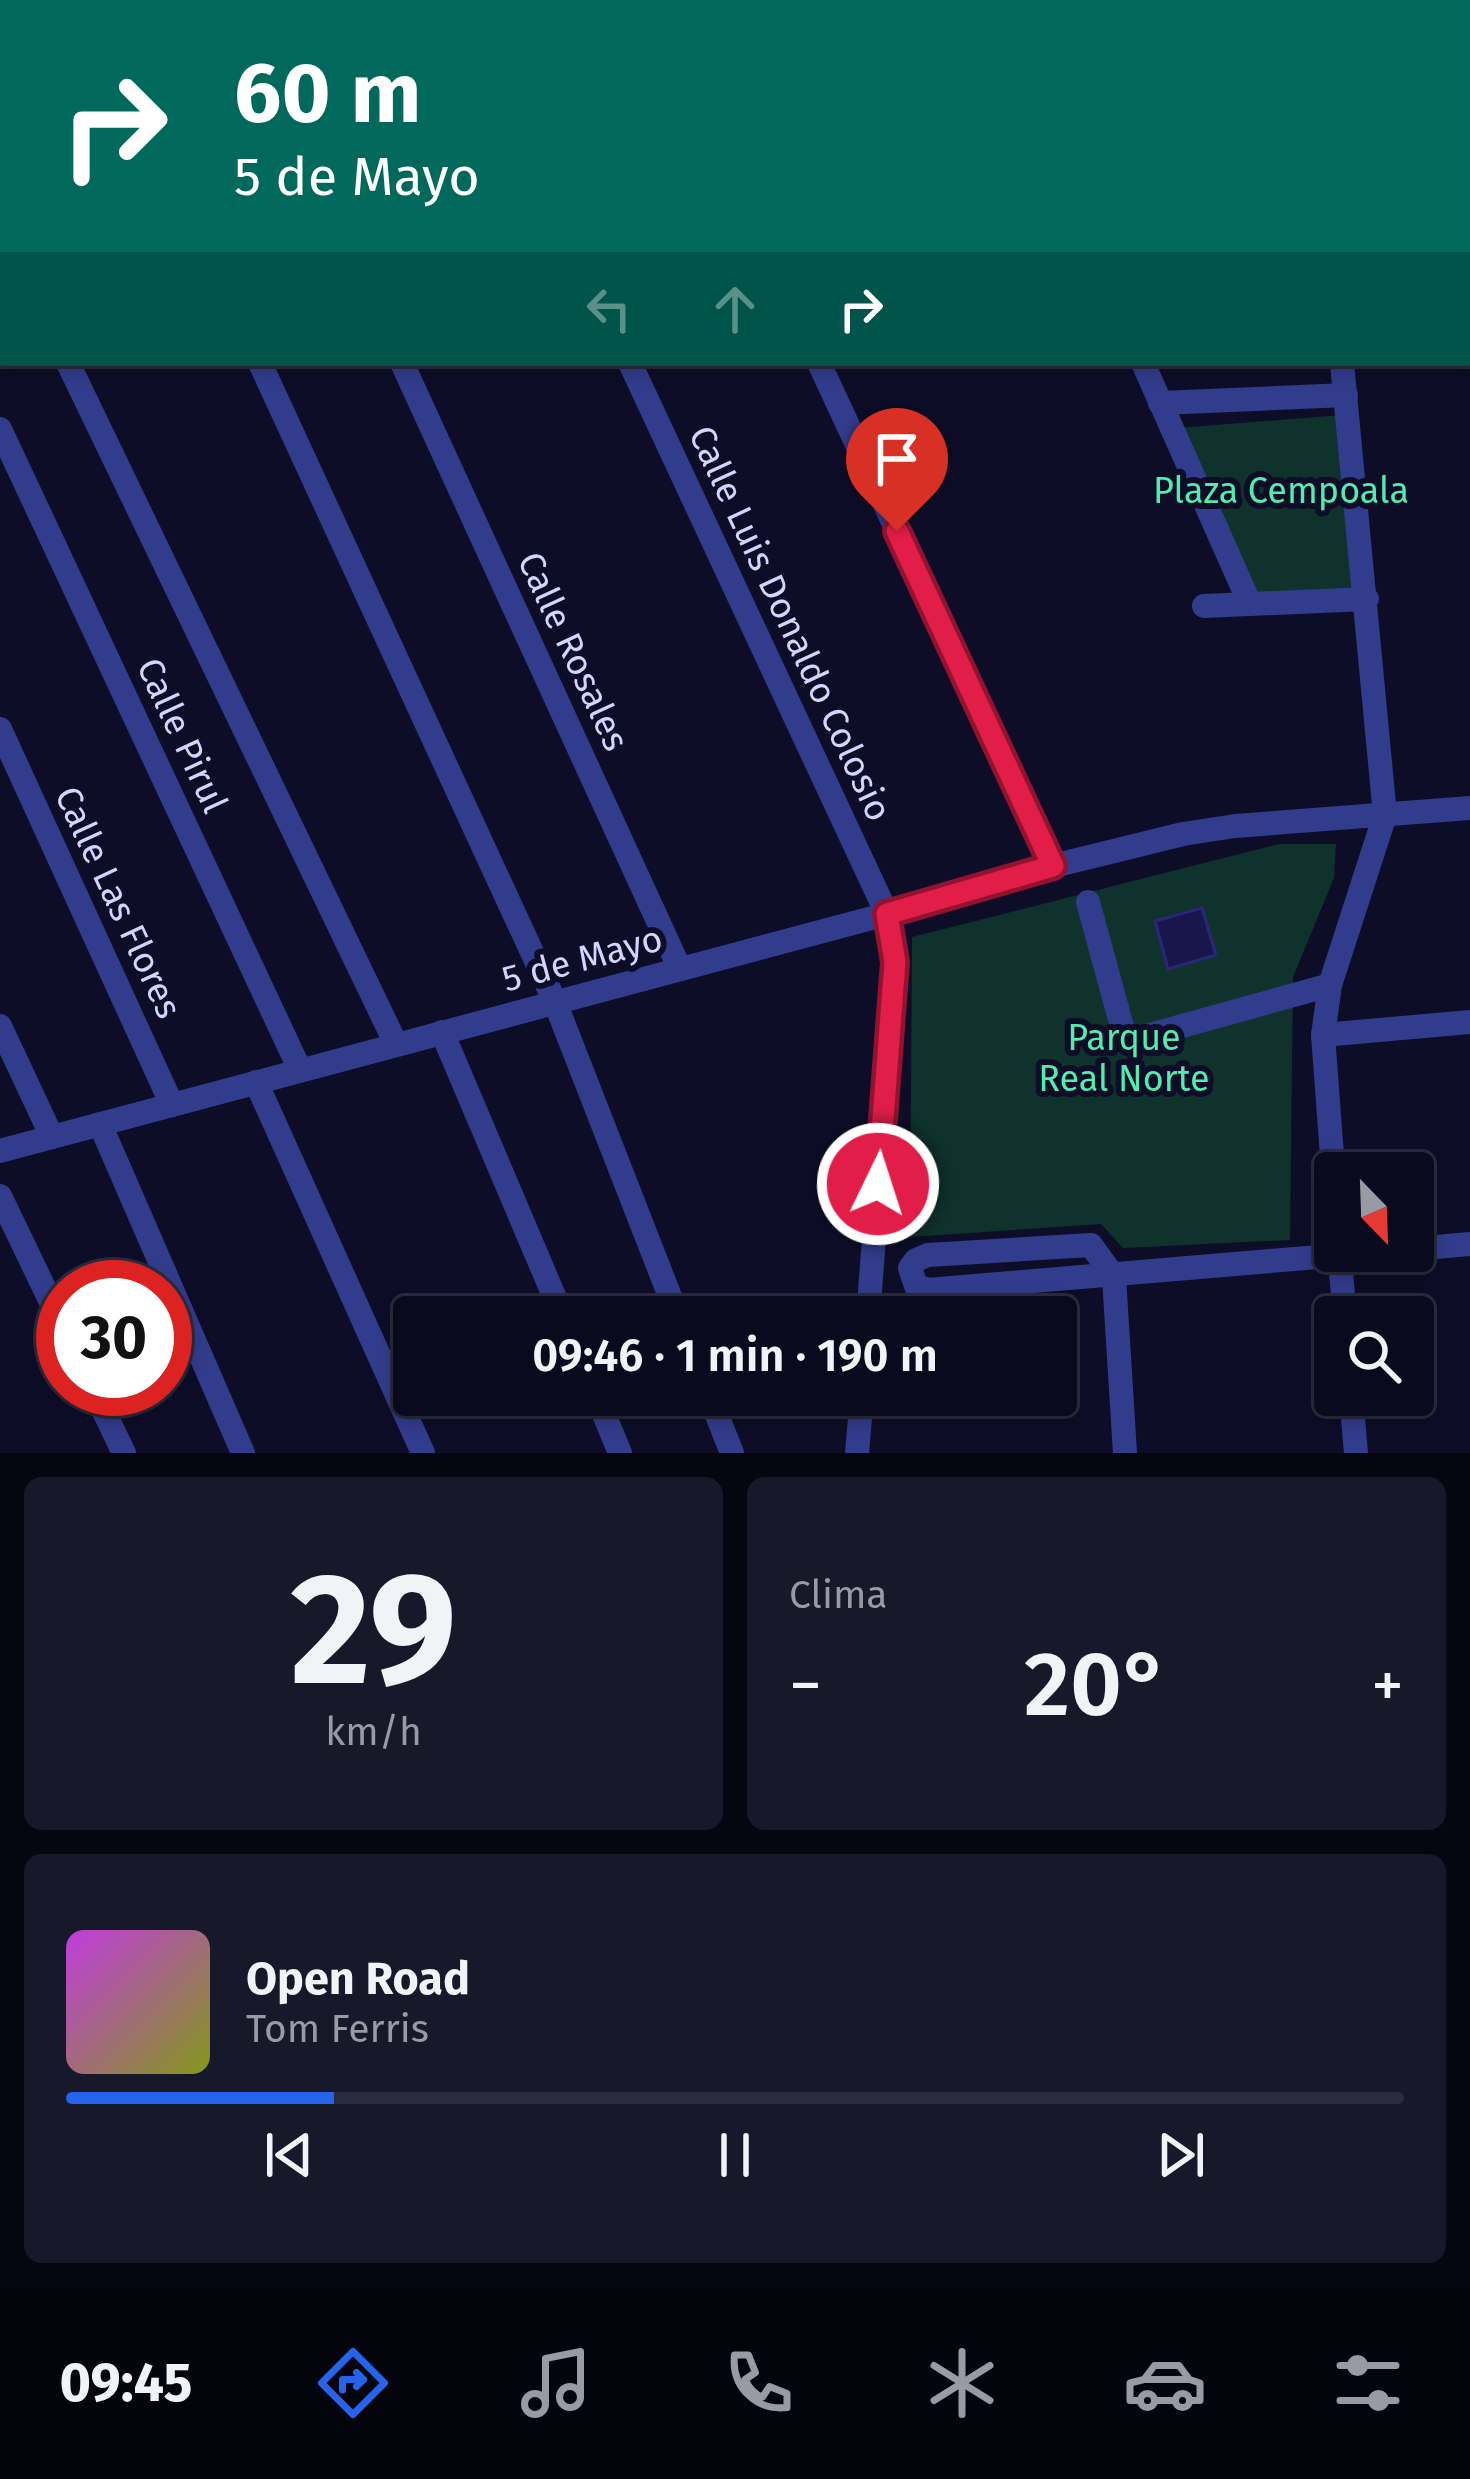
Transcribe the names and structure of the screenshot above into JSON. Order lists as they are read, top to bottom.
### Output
{
  "streets": {
    "street": [
      "Calle Luis Donaldo Colosio",
      "Calle Rosales",
      "Calle Pirul",
      "Calle Las Flores",
      "5 de Mayo"
    ]
  },
  "crossings": [
    ["Calle Luis Donaldo Colosio", "5 de Mayo"],
    ["Calle Rosales", "5 de Mayo"],
    ["Calle Pirul", "5 de Mayo"],
    ["Calle Las Flores", "5 de Mayo"]
  ],
  "parks": ["Plaza Cempoala", "Parque Real Norte"],
  "north": "bottom right",
  "page": {
    "turn": ["60 m", "5 de Mayo"],
    "limit": "30",
    "trip": "09:46 · 1 min · 190 m",
    "tile": [
      ["29", "km/h"],
      "Clima"
    ],
    "heat": ["−", "20°", "+"],
    "song": ["Open Road", "Tom Ferris"],
    "tabs": "09:45"
  }
}
